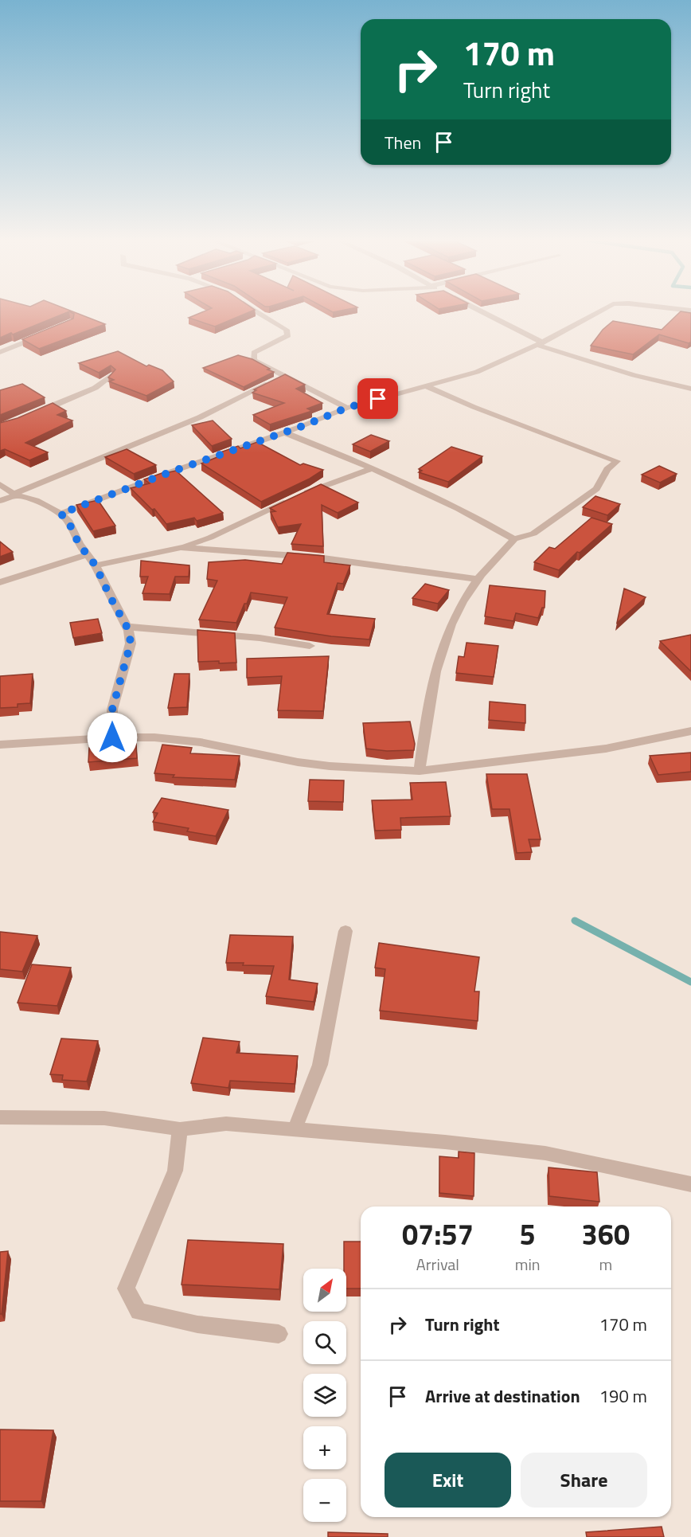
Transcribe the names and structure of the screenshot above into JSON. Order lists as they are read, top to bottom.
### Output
{
  "north": "top right",
  "page": {
    "turn": ["170 m", "Turn right"],
    "then": "Then",
    "eta": [
      "07:57",
      "Arrival",
      "5",
      "min",
      "360",
      "m"
    ],
    "map_buttons": ["+", "−"],
    "list": [
      {
        "name": "Turn right",
        "value": "170 m"
      },
      {
        "name": "Arrive at destination",
        "value": "190 m"
      }
    ],
    "buttons": ["Exit", "Share"]
  }
}
